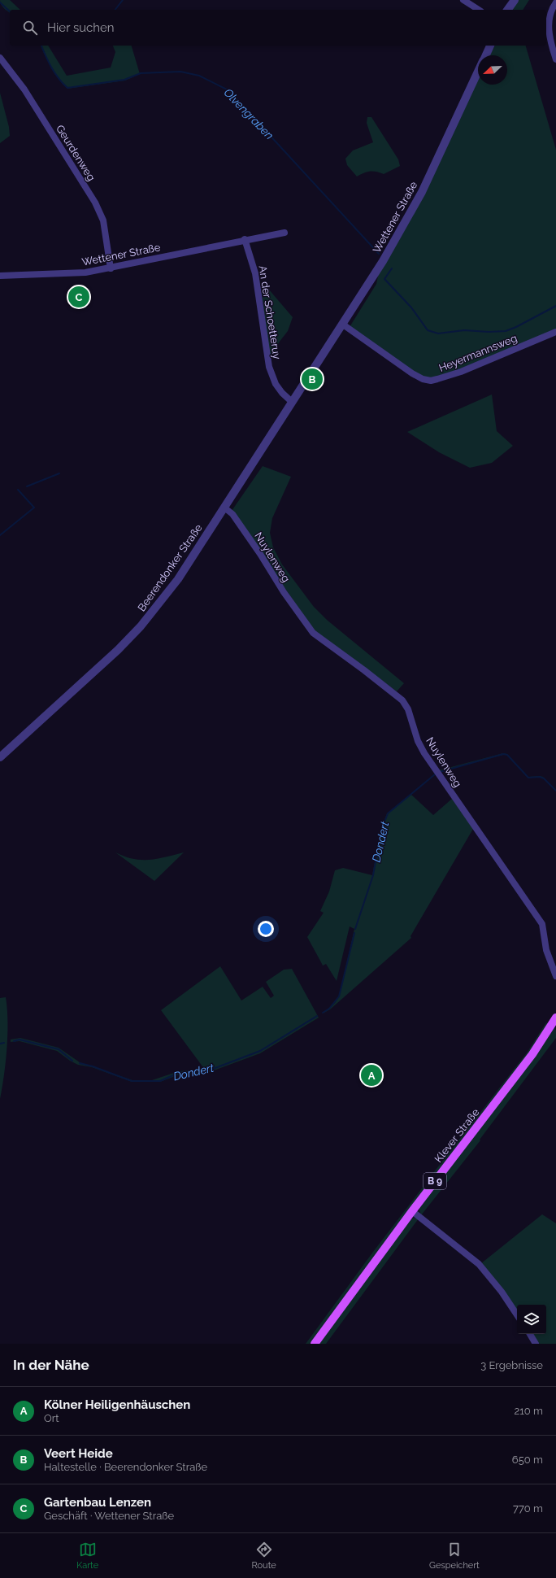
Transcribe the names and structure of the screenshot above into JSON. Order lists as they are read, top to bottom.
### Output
{
  "streets": {
    "main road": ["Klever Straße", "B 9"],
    "street": [
      "Geurdenweg",
      "Wettener Straße",
      "An der Schoetteruy",
      "Heyermannsweg",
      "Nuylenweg",
      "Beerendonker Straße"
    ]
  },
  "crossings": [
    ["Geurdenweg", "Wettener Straße"],
    ["Wettener Straße", "An der Schoetteruy"],
    ["Wettener Straße", "Heyermannsweg"],
    ["Wettener Straße", "Beerendonker Straße"],
    ["An der Schoetteruy", "Beerendonker Straße"],
    ["Nuylenweg", "Beerendonker Straße"]
  ],
  "water": ["Olvengraben", "Dondert"],
  "north": "bottom left",
  "page": {
    "search": "Hier suchen",
    "pins": ["C", "B", "A"],
    "heading": ["In der Nähe", "3 Ergebnisse"],
    "list": [
      {
        "mark": "A",
        "name": "Kölner Heiligenhäuschen",
        "note": "Ort",
        "value": "210 m"
      },
      {
        "mark": "B",
        "name": "Veert Heide",
        "note": "Haltestelle · Beerendonker Straße",
        "value": "650 m"
      },
      {
        "mark": "C",
        "name": "Gartenbau Lenzen",
        "note": "Geschäft · Wettener Straße",
        "value": "770 m"
      }
    ],
    "nav": ["Karte", "Route", "Gespeichert"]
  }
}
